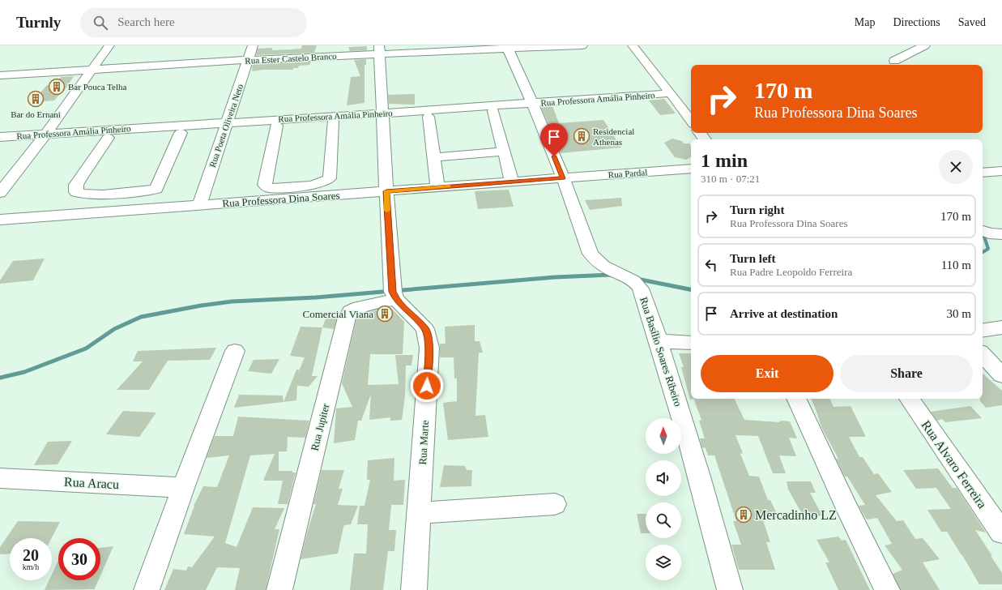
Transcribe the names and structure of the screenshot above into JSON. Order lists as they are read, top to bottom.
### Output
{
  "streets": {
    "street": [
      "Rua Ester Castelo Branco",
      "Rua Professora Amália Pinheiro",
      "Rua Poeta Oliveira Neto",
      "Rua Pardal",
      "Rua Professora Dina Soares",
      "Rua Basílio Soares Ribeiro",
      "Rua Jupiter",
      "Rua Marte",
      "Rua Alvaro Ferreira",
      "Rua Aracu"
    ]
  },
  "crossings": [
    ["Rua Ester Castelo Branco", "Rua Poeta Oliveira Neto"],
    ["Rua Ester Castelo Branco", "Rua Basílio Soares Ribeiro"],
    ["Rua Ester Castelo Branco", "Rua Marte"],
    ["Rua Professora Amália Pinheiro", "Rua Poeta Oliveira Neto"],
    ["Rua Professora Amália Pinheiro", "Rua Basílio Soares Ribeiro"],
    ["Rua Professora Amália Pinheiro", "Rua Marte"],
    ["Rua Poeta Oliveira Neto", "Rua Professora Dina Soares"],
    ["Rua Pardal", "Rua Professora Dina Soares"],
    ["Rua Pardal", "Rua Basílio Soares Ribeiro"],
    ["Rua Professora Dina Soares", "Rua Basílio Soares Ribeiro"],
    ["Rua Professora Dina Soares", "Rua Marte"],
    ["Rua Jupiter", "Rua Marte"]
  ],
  "places": {
    "building": [
      "Bar Pouca Telha",
      "Bar do Ernani",
      "Residencial Athenas",
      "Comercial Viana",
      "Mercadinho LZ"
    ]
  },
  "north": "top",
  "page": {
    "header": "Turnly",
    "search": "Search here",
    "nav": ["Map", "Directions", "Saved"],
    "turn": ["170 m", "Rua Professora Dina Soares"],
    "heading": ["1 min", "310 m · 07:21"],
    "list": [
      {
        "name": "Turn right",
        "note": "Rua Professora Dina Soares",
        "value": "170 m"
      },
      {
        "name": "Turn left",
        "note": "Rua Padre Leopoldo Ferreira",
        "value": "110 m"
      },
      {
        "name": "Arrive at destination",
        "value": "30 m"
      }
    ],
    "buttons": ["Exit", "Share"],
    "speed": "20 km/h",
    "limit": "30"
  }
}
